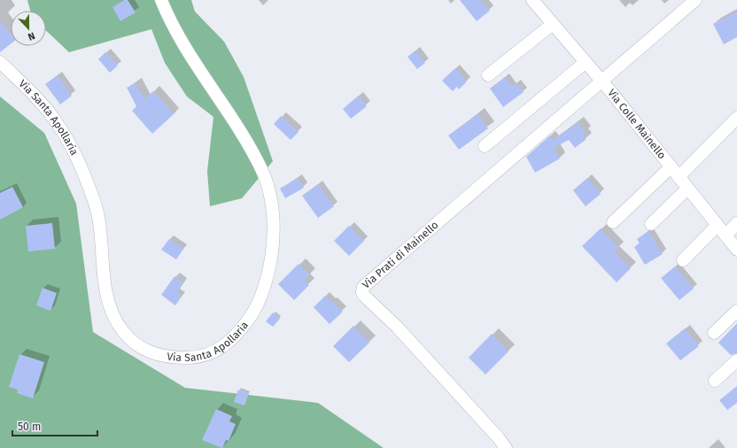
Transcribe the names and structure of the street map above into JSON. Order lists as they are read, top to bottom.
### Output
{
  "streets": {
    "street": ["Via Santa Apollaria", "Via Colle Mainello", "Via Prati di Mainello"]
  },
  "crossings": [
    ["Via Colle Mainello", "Via Prati di Mainello"]
  ],
  "scale_bar": "50 m",
  "north": "bottom"
}
